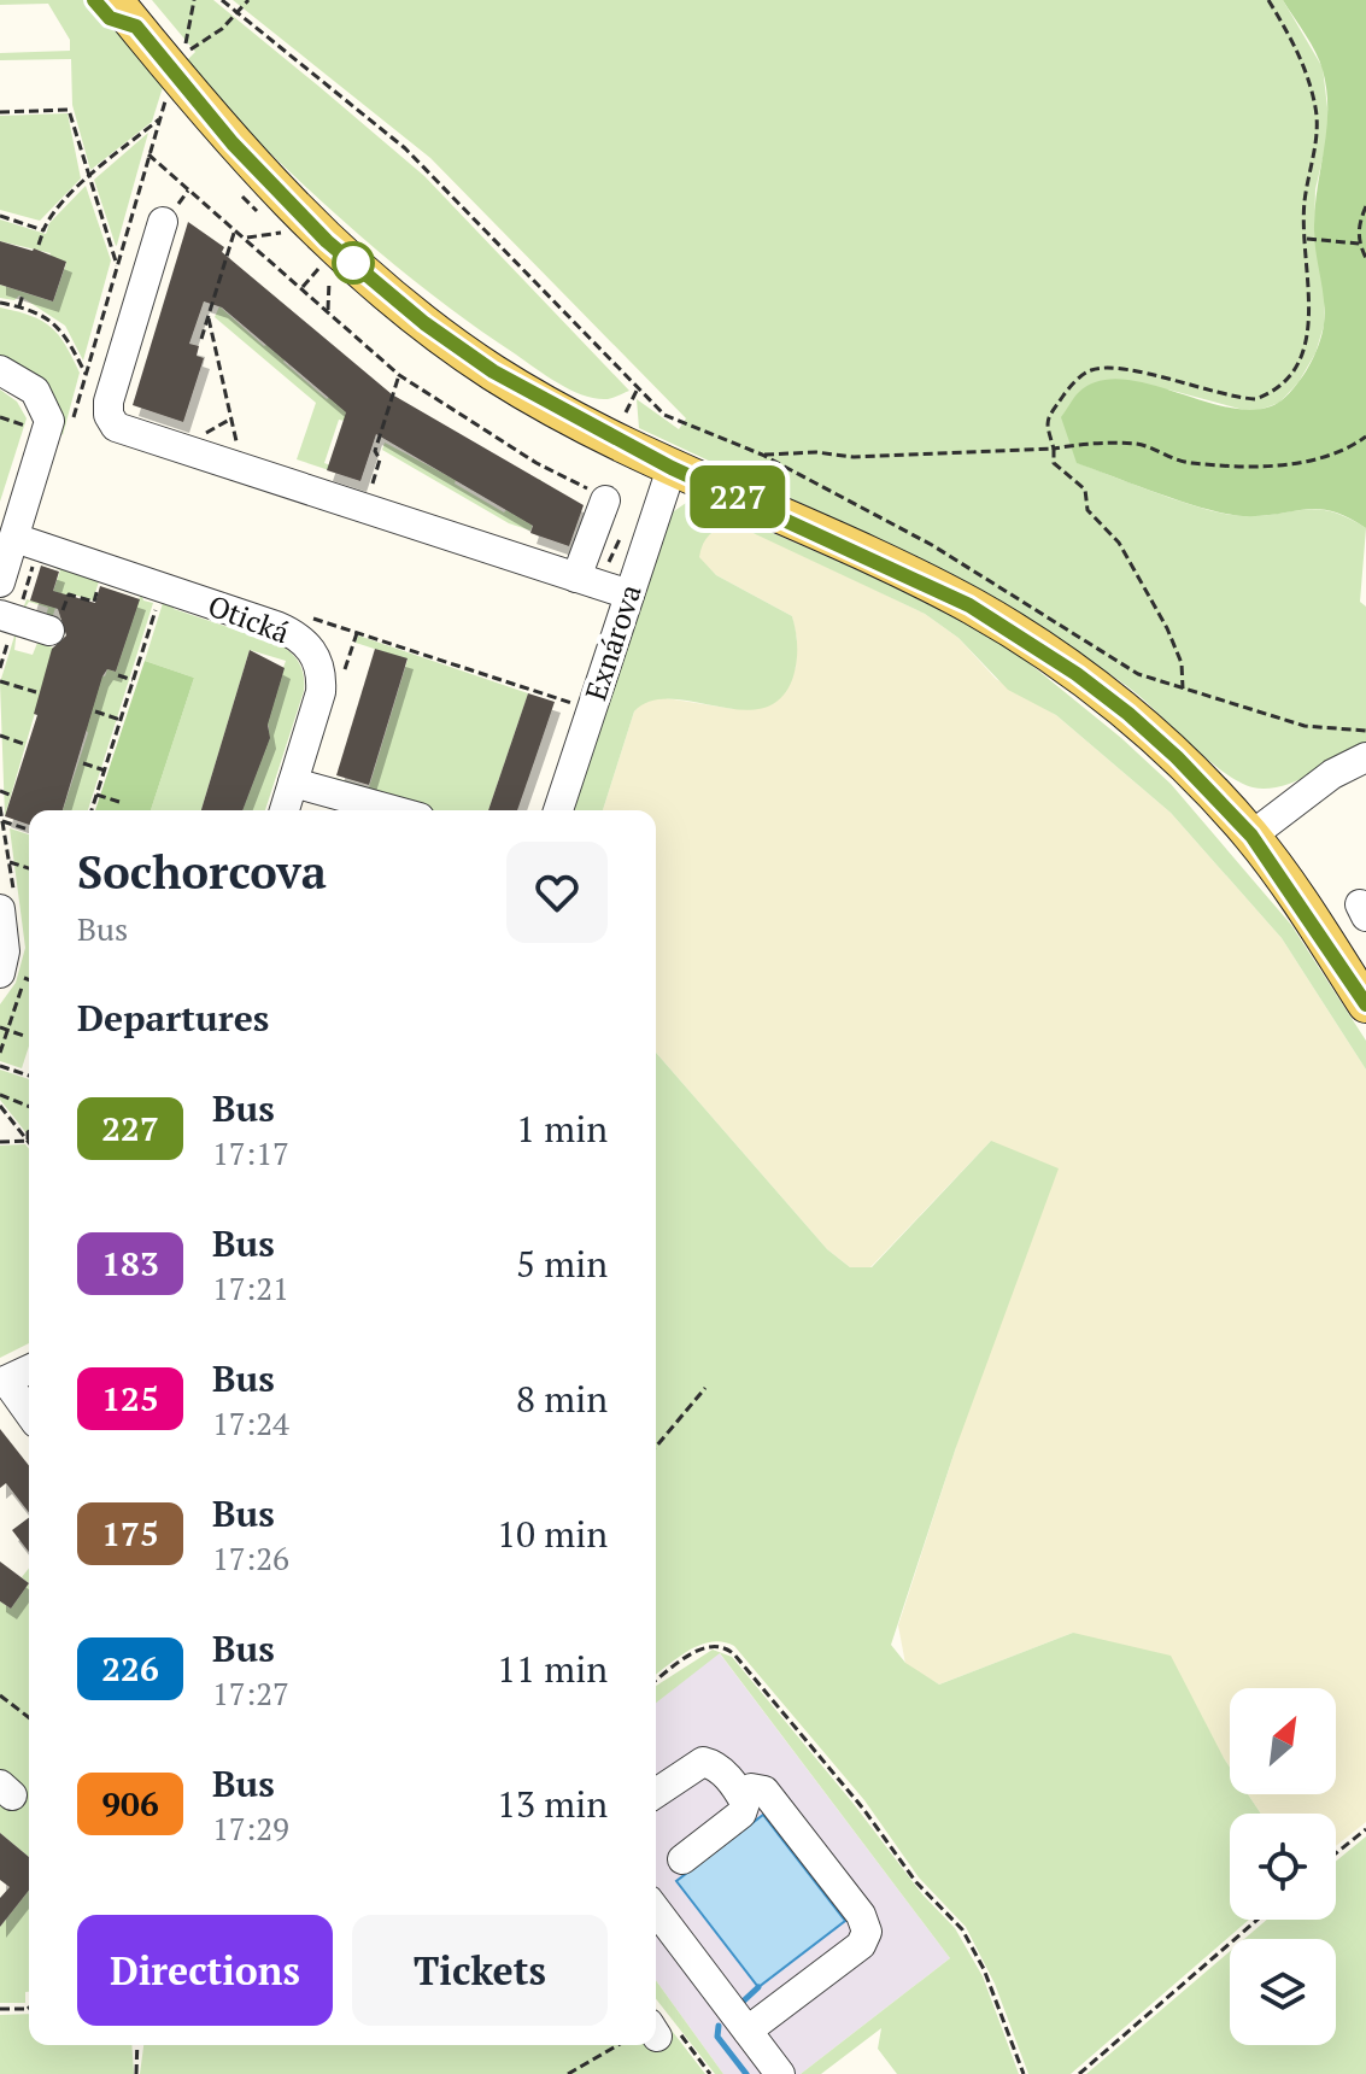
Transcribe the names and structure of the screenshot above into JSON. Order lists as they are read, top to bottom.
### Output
{
  "streets": {
    "street": ["Otická", "Exnárova"]
  },
  "lines": ["bus line 227"],
  "north": "top right",
  "page": {
    "on_map": "227",
    "heading": [
      ["Sochorcova", "Bus"],
      "Departures"
    ],
    "list": [
      {
        "mark": "227",
        "name": "Bus",
        "note": "17:17",
        "value": "1 min"
      },
      {
        "mark": "183",
        "name": "Bus",
        "note": "17:21",
        "value": "5 min"
      },
      {
        "mark": "125",
        "name": "Bus",
        "note": "17:24",
        "value": "8 min"
      },
      {
        "mark": "175",
        "name": "Bus",
        "note": "17:26",
        "value": "10 min"
      },
      {
        "mark": "226",
        "name": "Bus",
        "note": "17:27",
        "value": "11 min"
      },
      {
        "mark": "906",
        "name": "Bus",
        "note": "17:29",
        "value": "13 min"
      }
    ],
    "buttons": ["Directions", "Tickets"]
  }
}
